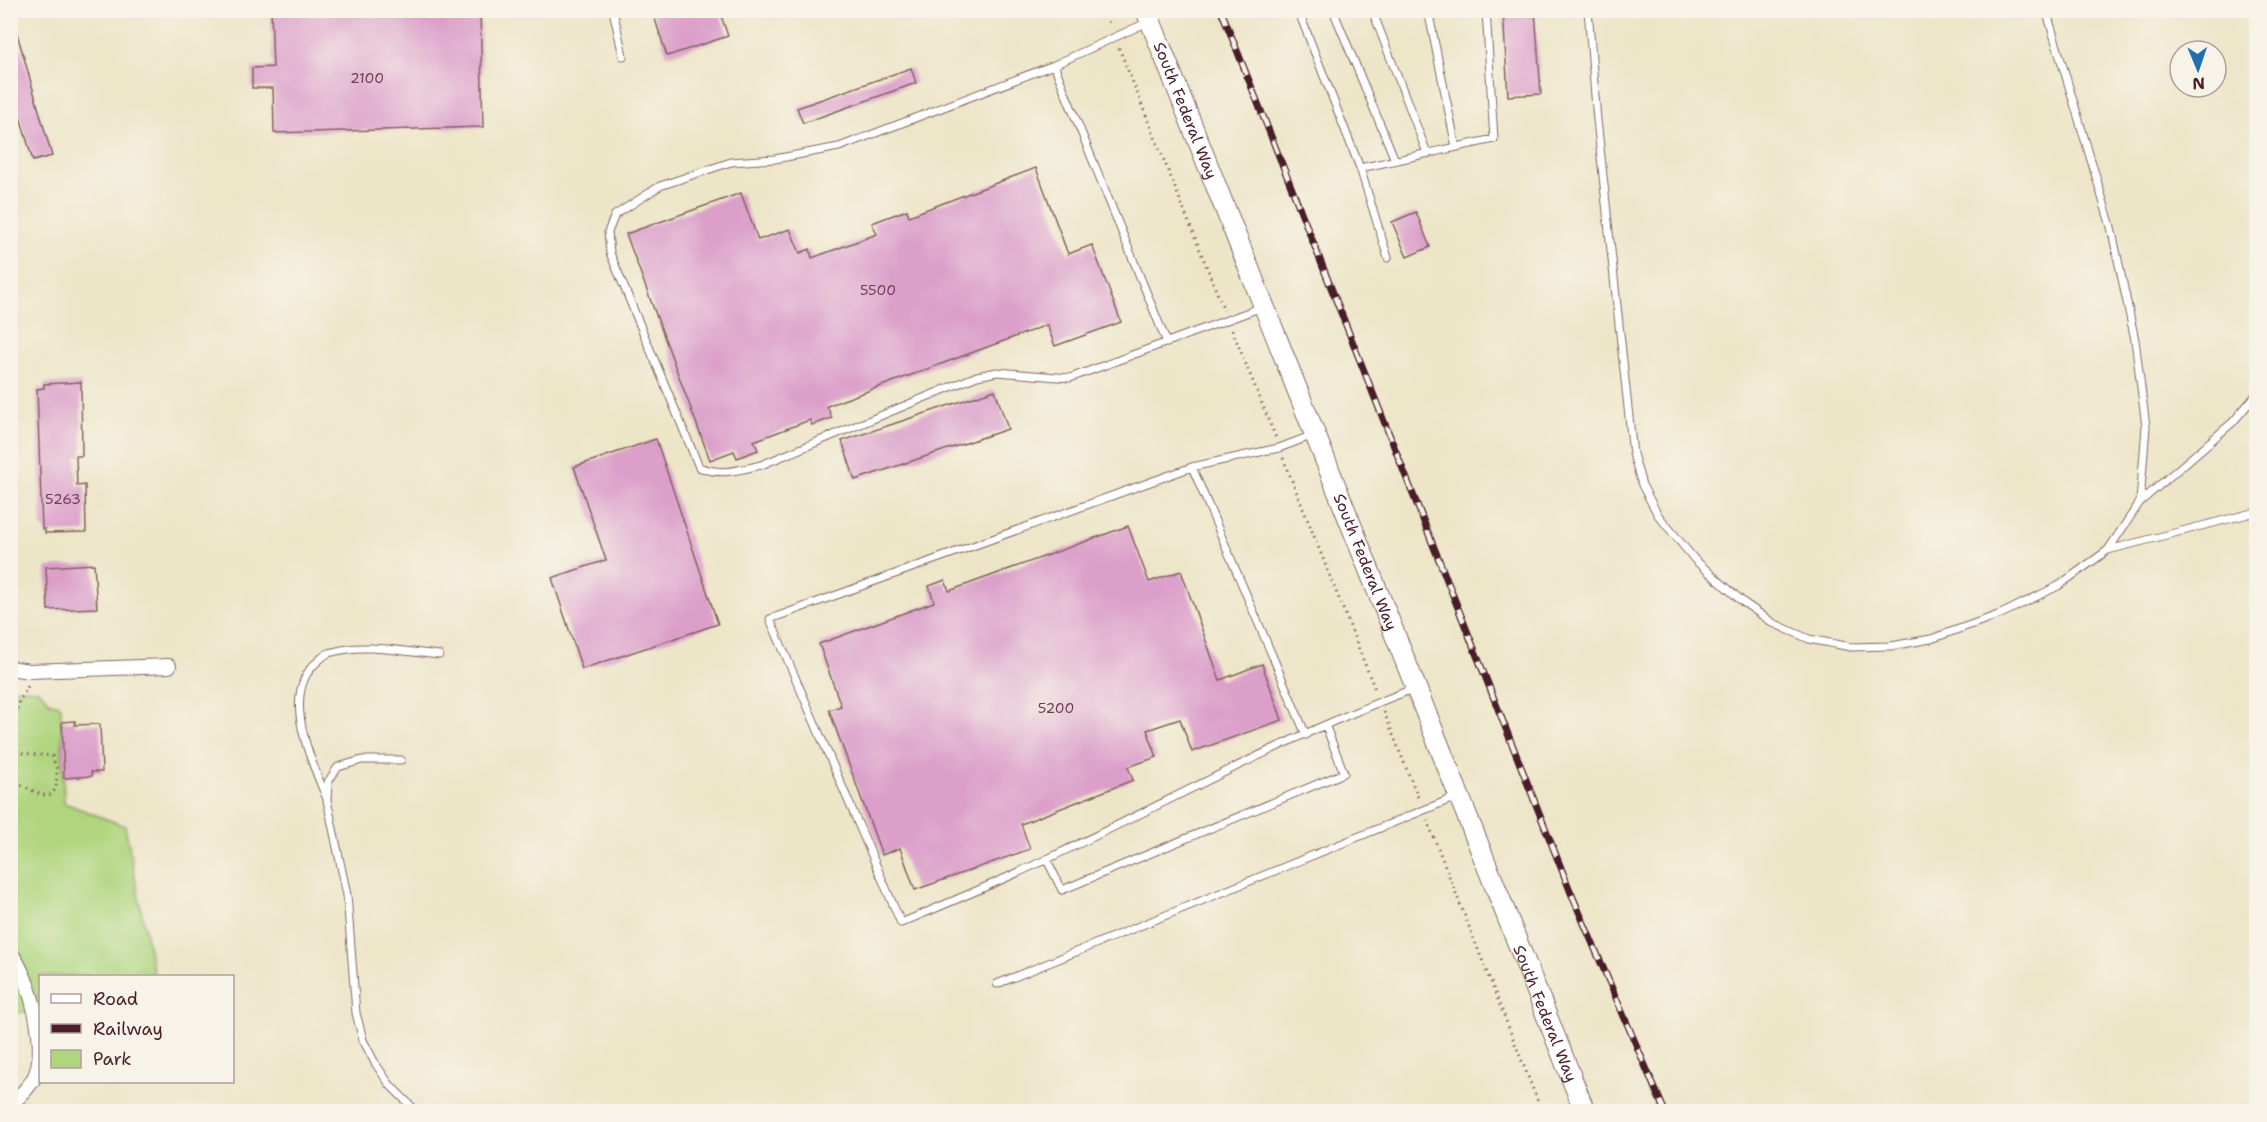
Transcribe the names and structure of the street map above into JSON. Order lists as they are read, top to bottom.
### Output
{
  "streets": {
    "main road": ["South Federal Way"]
  },
  "house_numbers": [
    "2100",
    "5500",
    "5263",
    "5200"
  ],
  "legend": ["Road", "Railway", "Park"],
  "north": "bottom"
}
